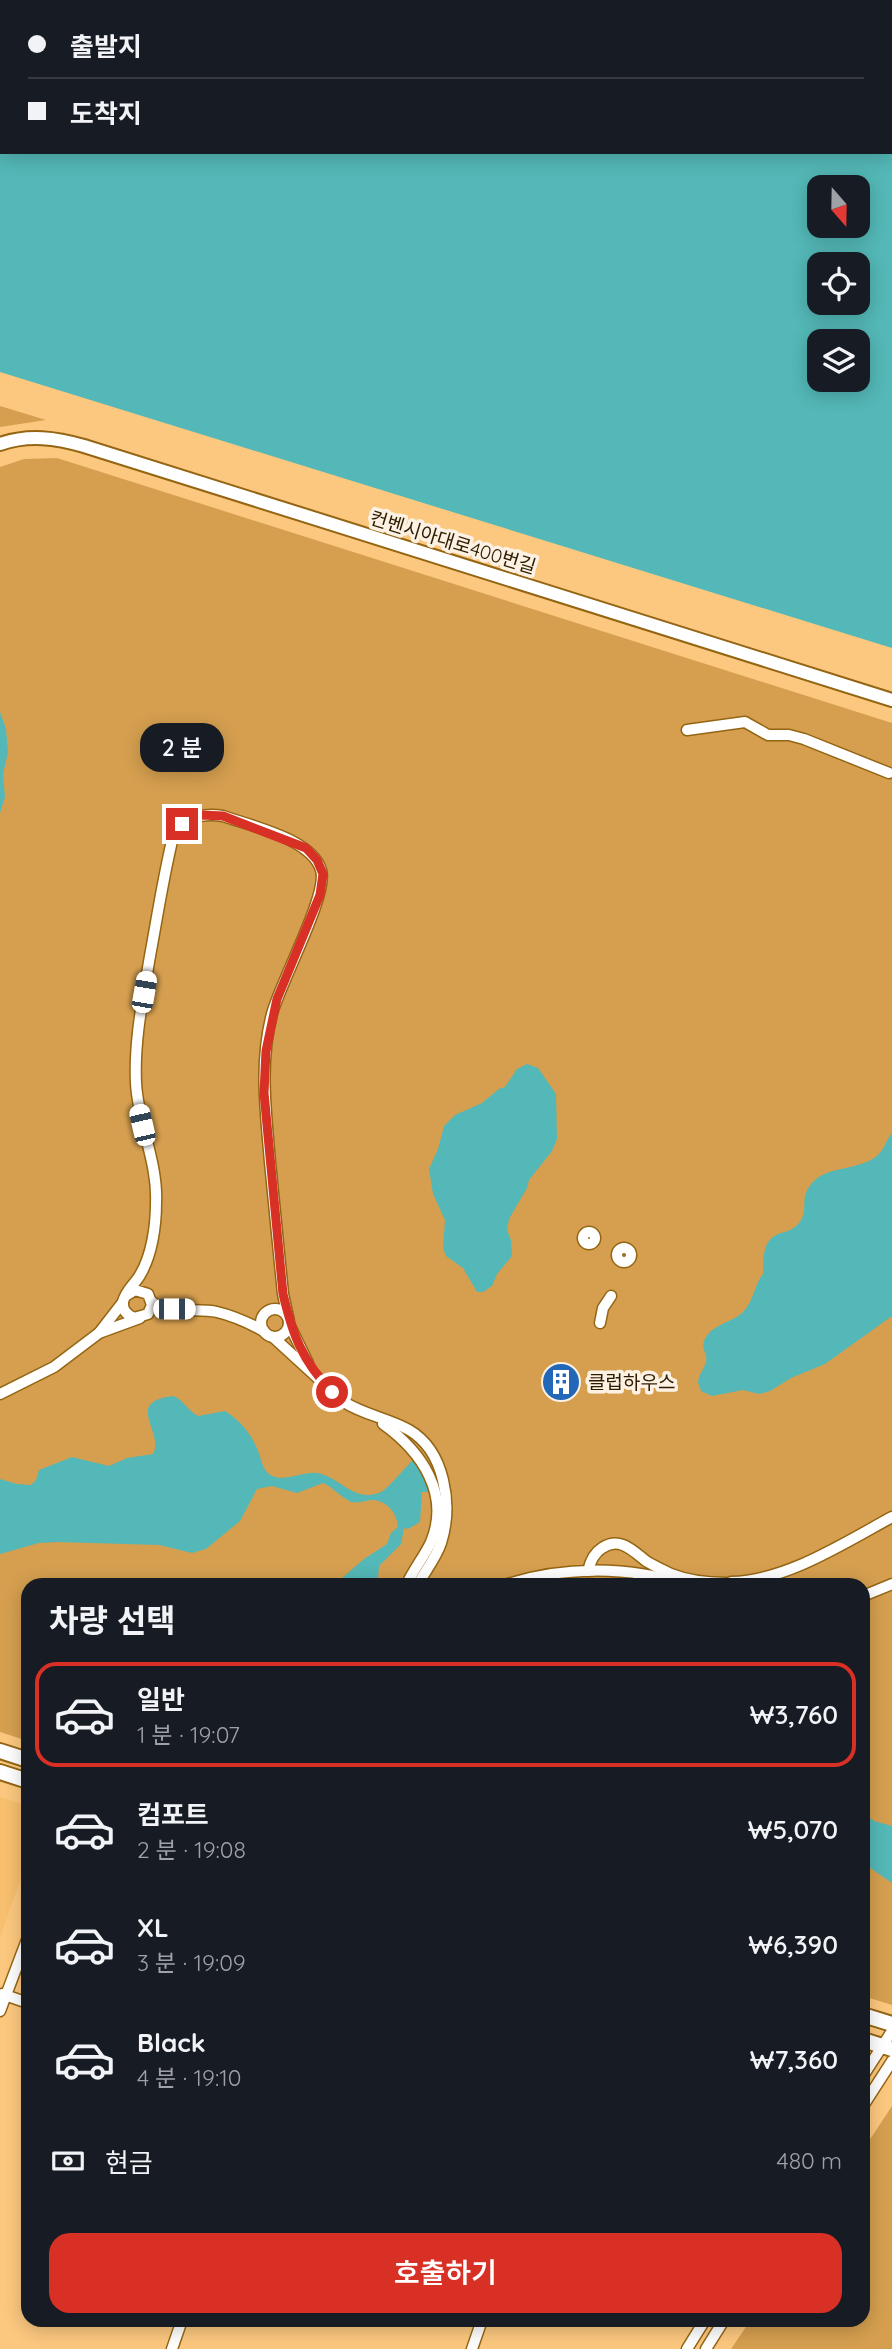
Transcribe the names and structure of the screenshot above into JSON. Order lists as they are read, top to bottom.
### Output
{
  "streets": {
    "street": ["컨벤시아대로400번길"]
  },
  "places": {
    "building": ["클럽하우스"]
  },
  "north": "bottom",
  "page": {
    "banner": ["출발지", "도착지"],
    "bubble": "2 분",
    "heading": "차량 선택",
    "list": [
      {
        "name": "일반",
        "note": "1 분 · 19:07",
        "value": "₩3,760"
      },
      {
        "name": "컴포트",
        "note": "2 분 · 19:08",
        "value": "₩5,070"
      },
      {
        "name": "XL",
        "note": "3 분 · 19:09",
        "value": "₩6,390"
      },
      {
        "name": "Black",
        "note": "4 분 · 19:10",
        "value": "₩7,360"
      }
    ],
    "pay": ["현금", "480 m"],
    "buttons": "호출하기"
  }
}
